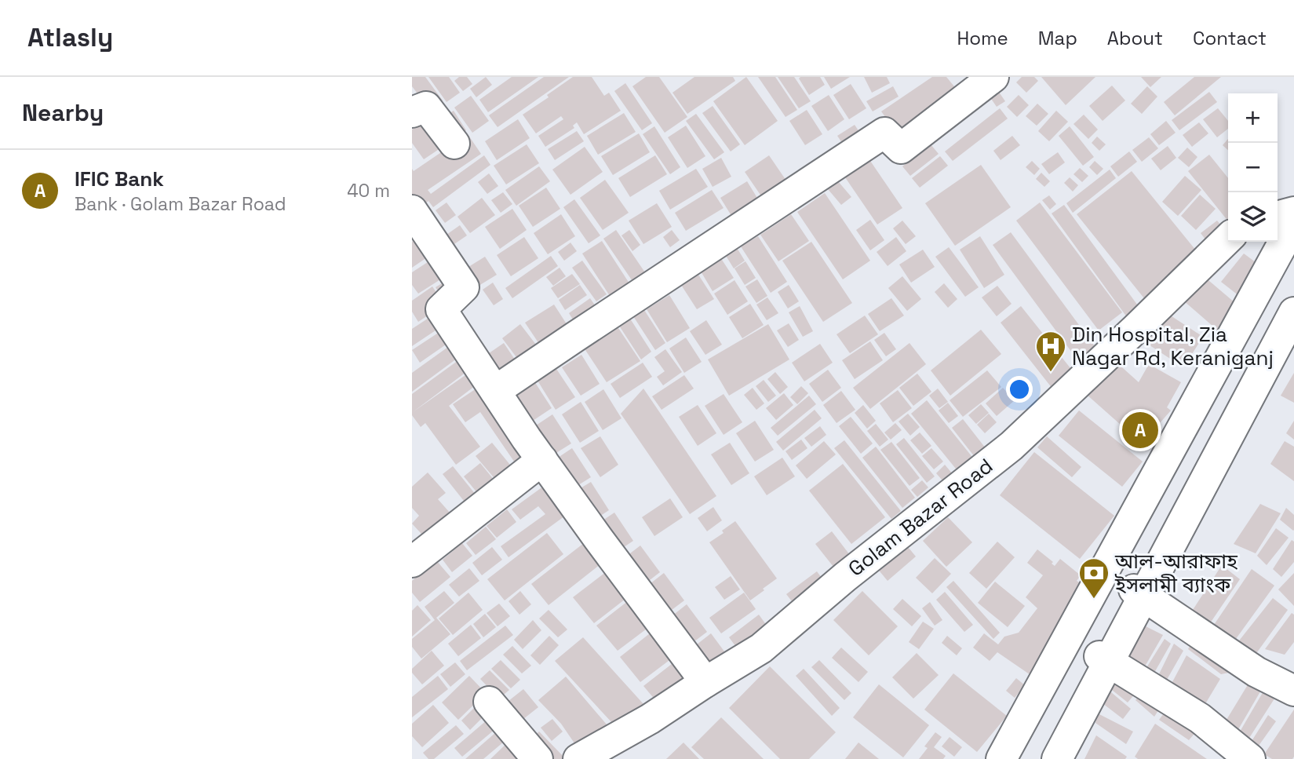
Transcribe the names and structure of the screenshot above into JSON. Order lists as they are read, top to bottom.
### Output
{
  "streets": {
    "main road": ["Golam Bazar Road"]
  },
  "places": {
    "hospital": ["Din Hospital, Zia Nagar Rd, Keraniganj"],
    "bank": ["আল-আরাফাহ ইসলামী ব্যাংক"]
  },
  "page": {
    "header": "Atlasly",
    "nav": [
      "Home",
      "Map",
      "About",
      "Contact"
    ],
    "heading": "Nearby",
    "map_buttons": ["+", "−"],
    "list": [
      {
        "mark": "A",
        "name": "IFIC Bank",
        "note": "Bank · Golam Bazar Road",
        "value": "40 m"
      }
    ],
    "pins": "A"
  }
}
